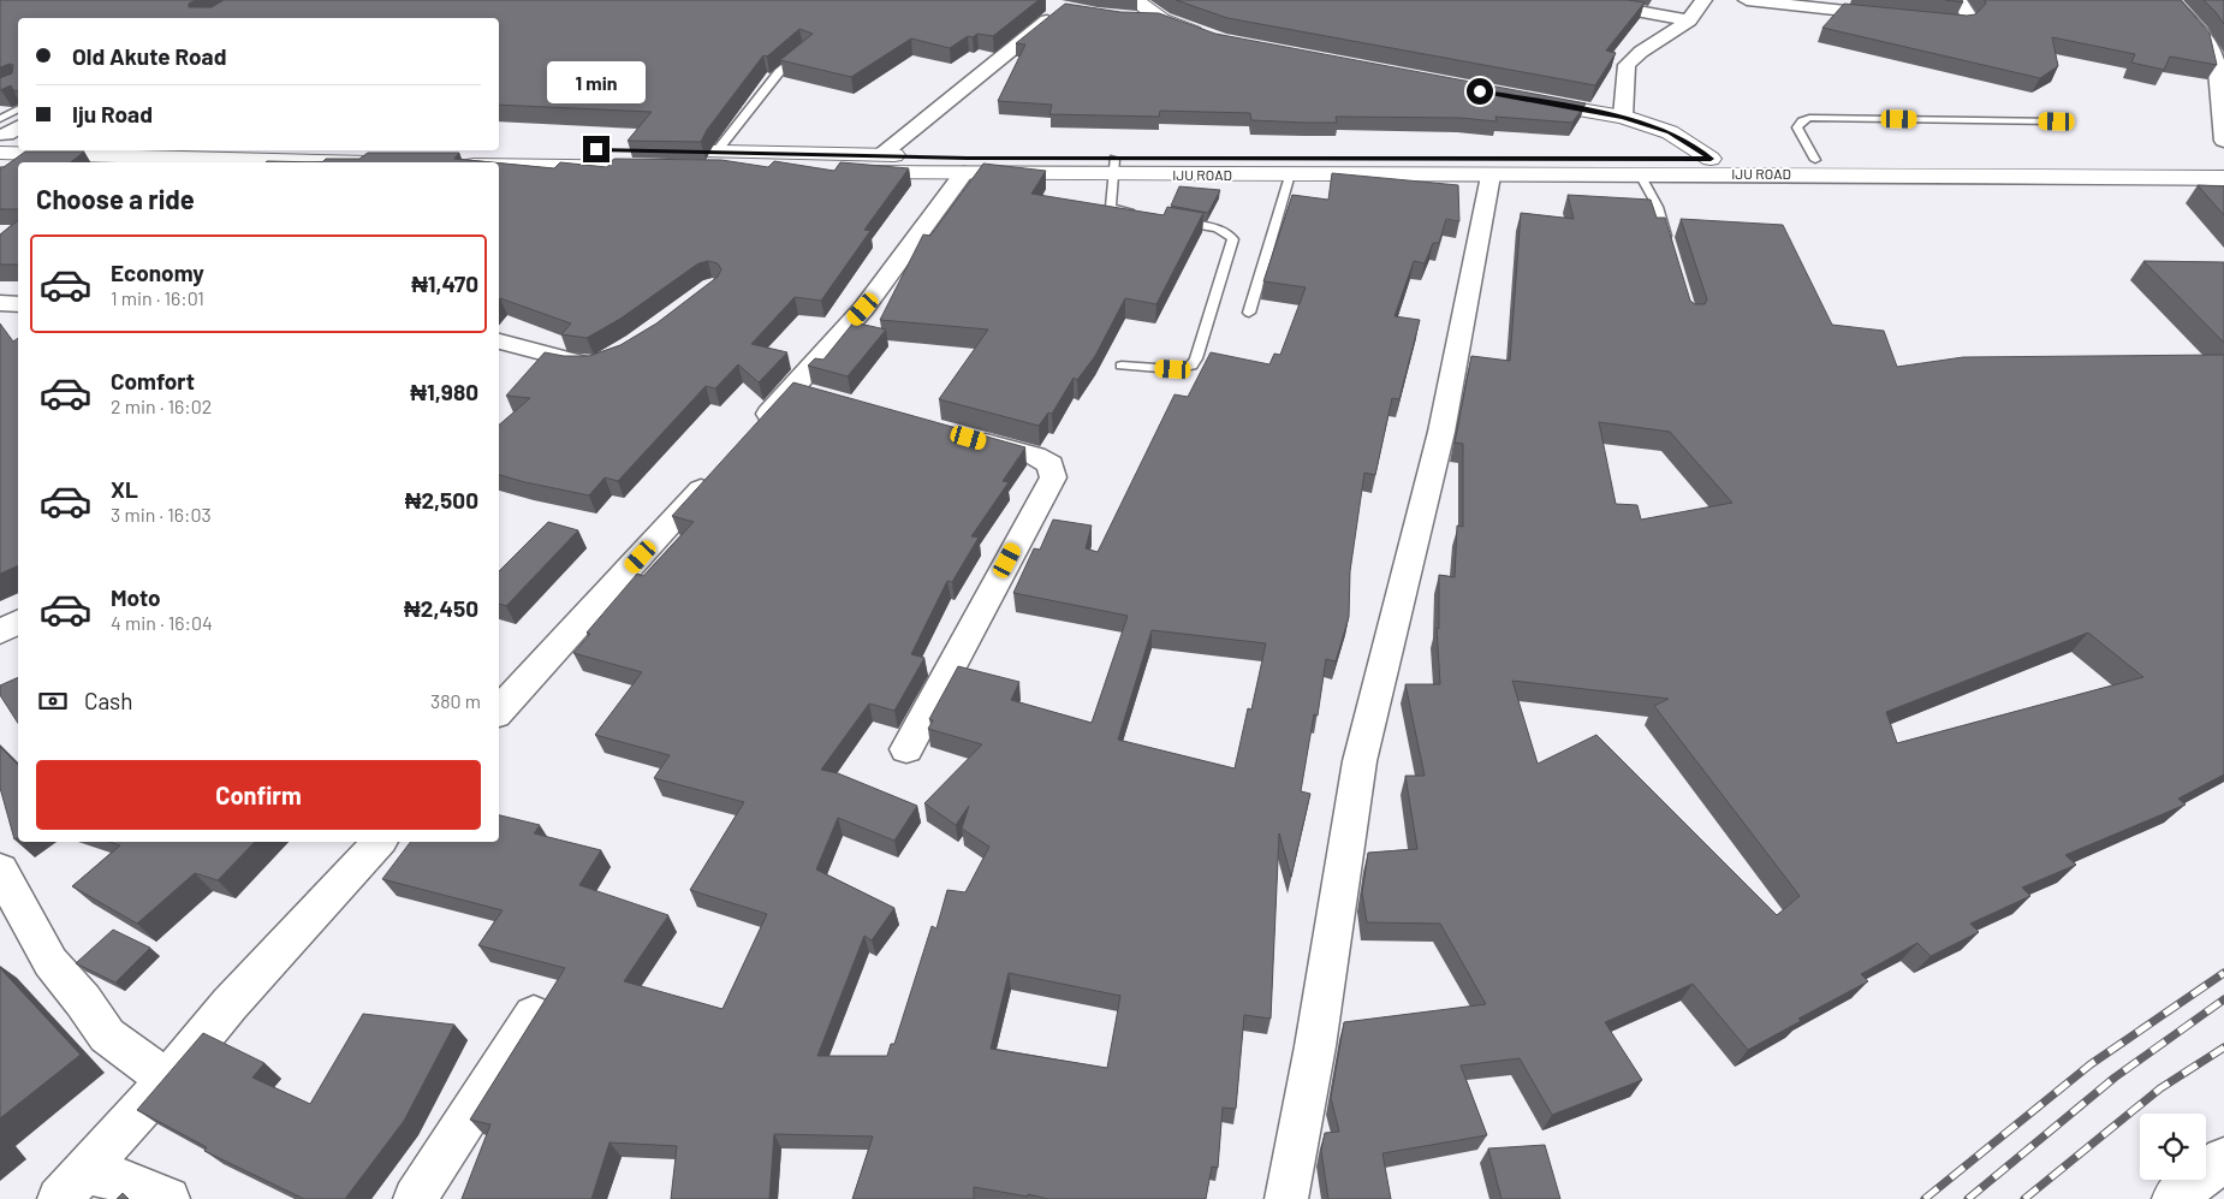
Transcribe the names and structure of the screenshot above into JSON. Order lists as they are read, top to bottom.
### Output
{
  "streets": {
    "main road": ["IJU ROAD"]
  },
  "page": {
    "banner": ["Old Akute Road", "Iju Road"],
    "bubble": "1 min",
    "heading": "Choose a ride",
    "list": [
      {
        "name": "Economy",
        "note": "1 min · 16:01",
        "value": "₦1,470"
      },
      {
        "name": "Comfort",
        "note": "2 min · 16:02",
        "value": "₦1,980"
      },
      {
        "name": "XL",
        "note": "3 min · 16:03",
        "value": "₦2,500"
      },
      {
        "name": "Moto",
        "note": "4 min · 16:04",
        "value": "₦2,450"
      }
    ],
    "pay": ["Cash", "380 m"],
    "buttons": "Confirm"
  }
}
